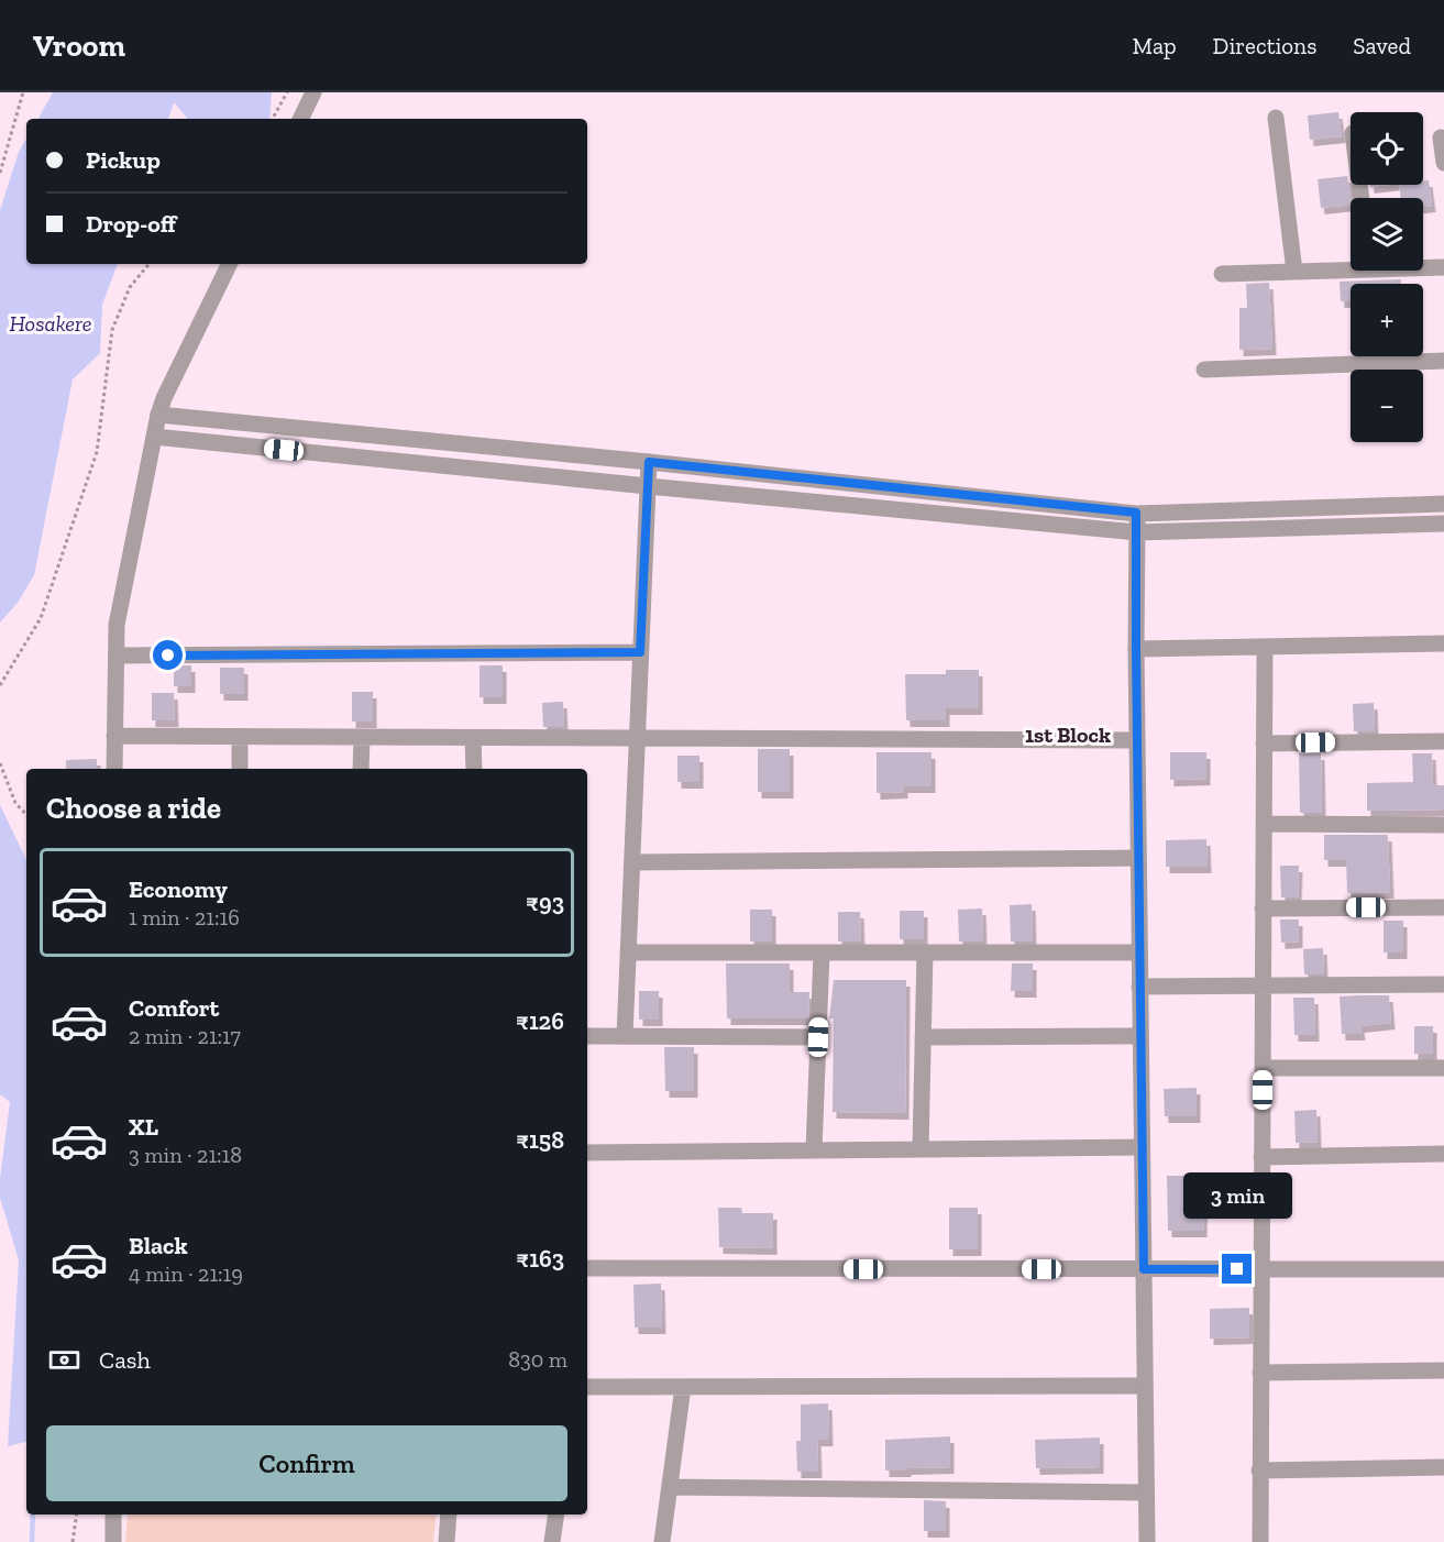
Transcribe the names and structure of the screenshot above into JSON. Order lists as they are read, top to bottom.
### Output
{
  "districts": ["1st Block"],
  "water": ["Hosakere"],
  "page": {
    "header": "Vroom",
    "nav": ["Map", "Directions", "Saved"],
    "map_buttons": ["+", "−"],
    "banner": ["Pickup", "Drop-off"],
    "heading": "Choose a ride",
    "list": [
      {
        "name": "Economy",
        "note": "1 min · 21:16",
        "value": "₹93"
      },
      {
        "name": "Comfort",
        "note": "2 min · 21:17",
        "value": "₹126"
      },
      {
        "name": "XL",
        "note": "3 min · 21:18",
        "value": "₹158"
      },
      {
        "name": "Black",
        "note": "4 min · 21:19",
        "value": "₹163"
      }
    ],
    "bubble": "3 min",
    "pay": ["Cash", "830 m"],
    "buttons": "Confirm"
  }
}
